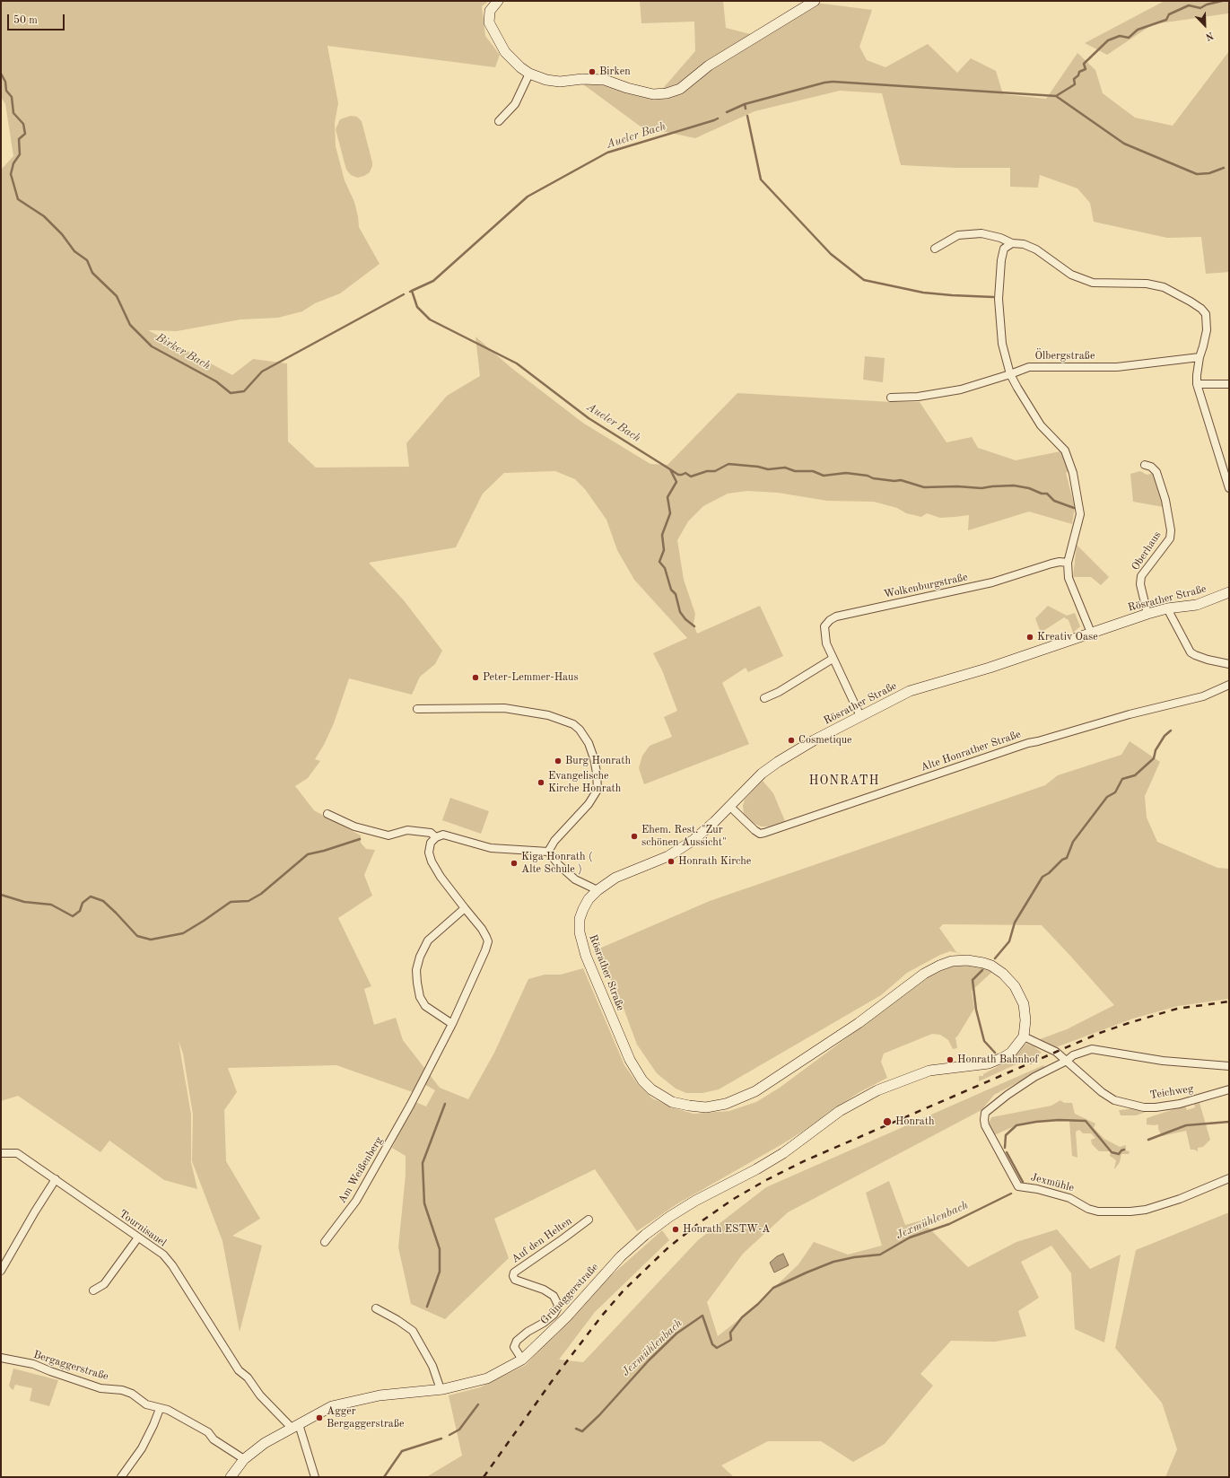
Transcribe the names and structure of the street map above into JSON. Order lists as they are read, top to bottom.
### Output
{
  "streets": {
    "street": [
      "Ölbergstraße",
      "Oberhaus",
      "Wolkenburgstraße",
      "Rösrather Straße",
      "Alte Honrather Straße",
      "Teichweg",
      "Am Weißenberg",
      "Jexmühle",
      "Tournisauel",
      "Auf den Helten",
      "Grünaggerstraße",
      "Bergaggerstraße"
    ]
  },
  "crossings": [
    ["Oberhaus", "Rösrather Straße"],
    ["Wolkenburgstraße", "Rösrather Straße"],
    ["Rösrather Straße", "Alte Honrather Straße"],
    ["Rösrather Straße", "Grünaggerstraße"],
    ["Teichweg", "Jexmühle"],
    ["Tournisauel", "Grünaggerstraße"],
    ["Auf den Helten", "Grünaggerstraße"],
    ["Grünaggerstraße", "Bergaggerstraße"]
  ],
  "districts": ["HONRATH"],
  "water": ["Aueler Bach", "Birker Bach", "Jexmühlenbach"],
  "places": [
    "Birken",
    "Kreativ Oase",
    "Peter-Lemmer-Haus",
    "Cosmetique",
    "Burg Honrath",
    "Evangelische Kirche Honrath",
    "Ehem. Rest. \"Zur schönen Aussicht\"",
    "Honrath Kirche",
    "Kiga Honrath ( Alte Schule )",
    "Honrath Bahnhof",
    "Honrath",
    "Honrath ESTW-A",
    "Agger Bergaggerstraße"
  ],
  "scale_bar": "50 m",
  "north": "bottom right"
}
